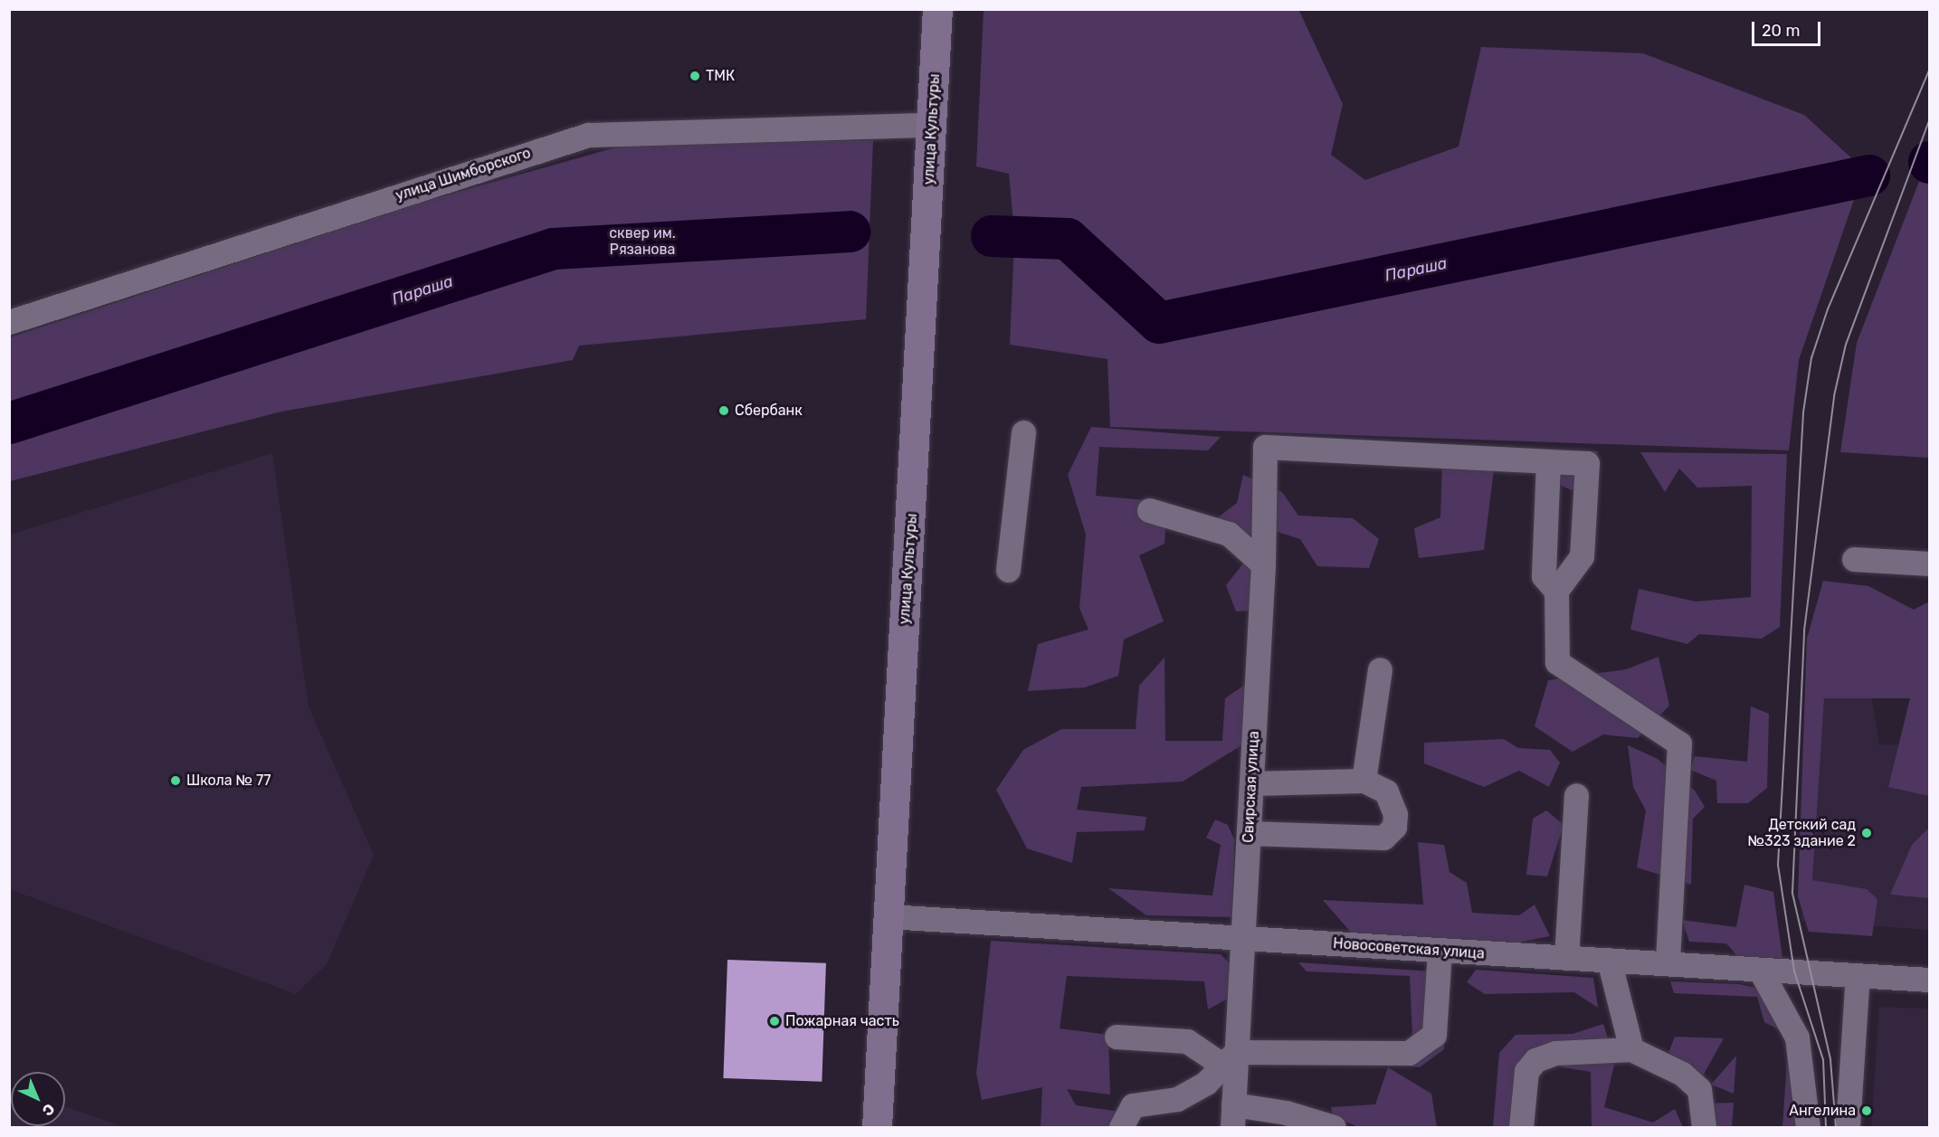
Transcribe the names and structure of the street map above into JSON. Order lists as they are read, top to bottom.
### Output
{
  "streets": {
    "main road": ["улица Культуры"],
    "street": ["улица Шимборского", "Свирская улица", "Новосоветская улица"]
  },
  "crossings": [
    ["улица Культуры", "улица Шимборского"],
    ["улица Культуры", "Новосоветская улица"],
    ["Свирская улица", "Новосоветская улица"]
  ],
  "water": ["Параша"],
  "parks": ["сквер им. Рязанова"],
  "places": [
    "ТМК",
    "Сбербанк",
    "Школа № 77",
    "Детский сад №323 здание 2",
    "Пожарная часть",
    "Ангелина"
  ],
  "scale_bar": "20 m",
  "north": "bottom right"
}
